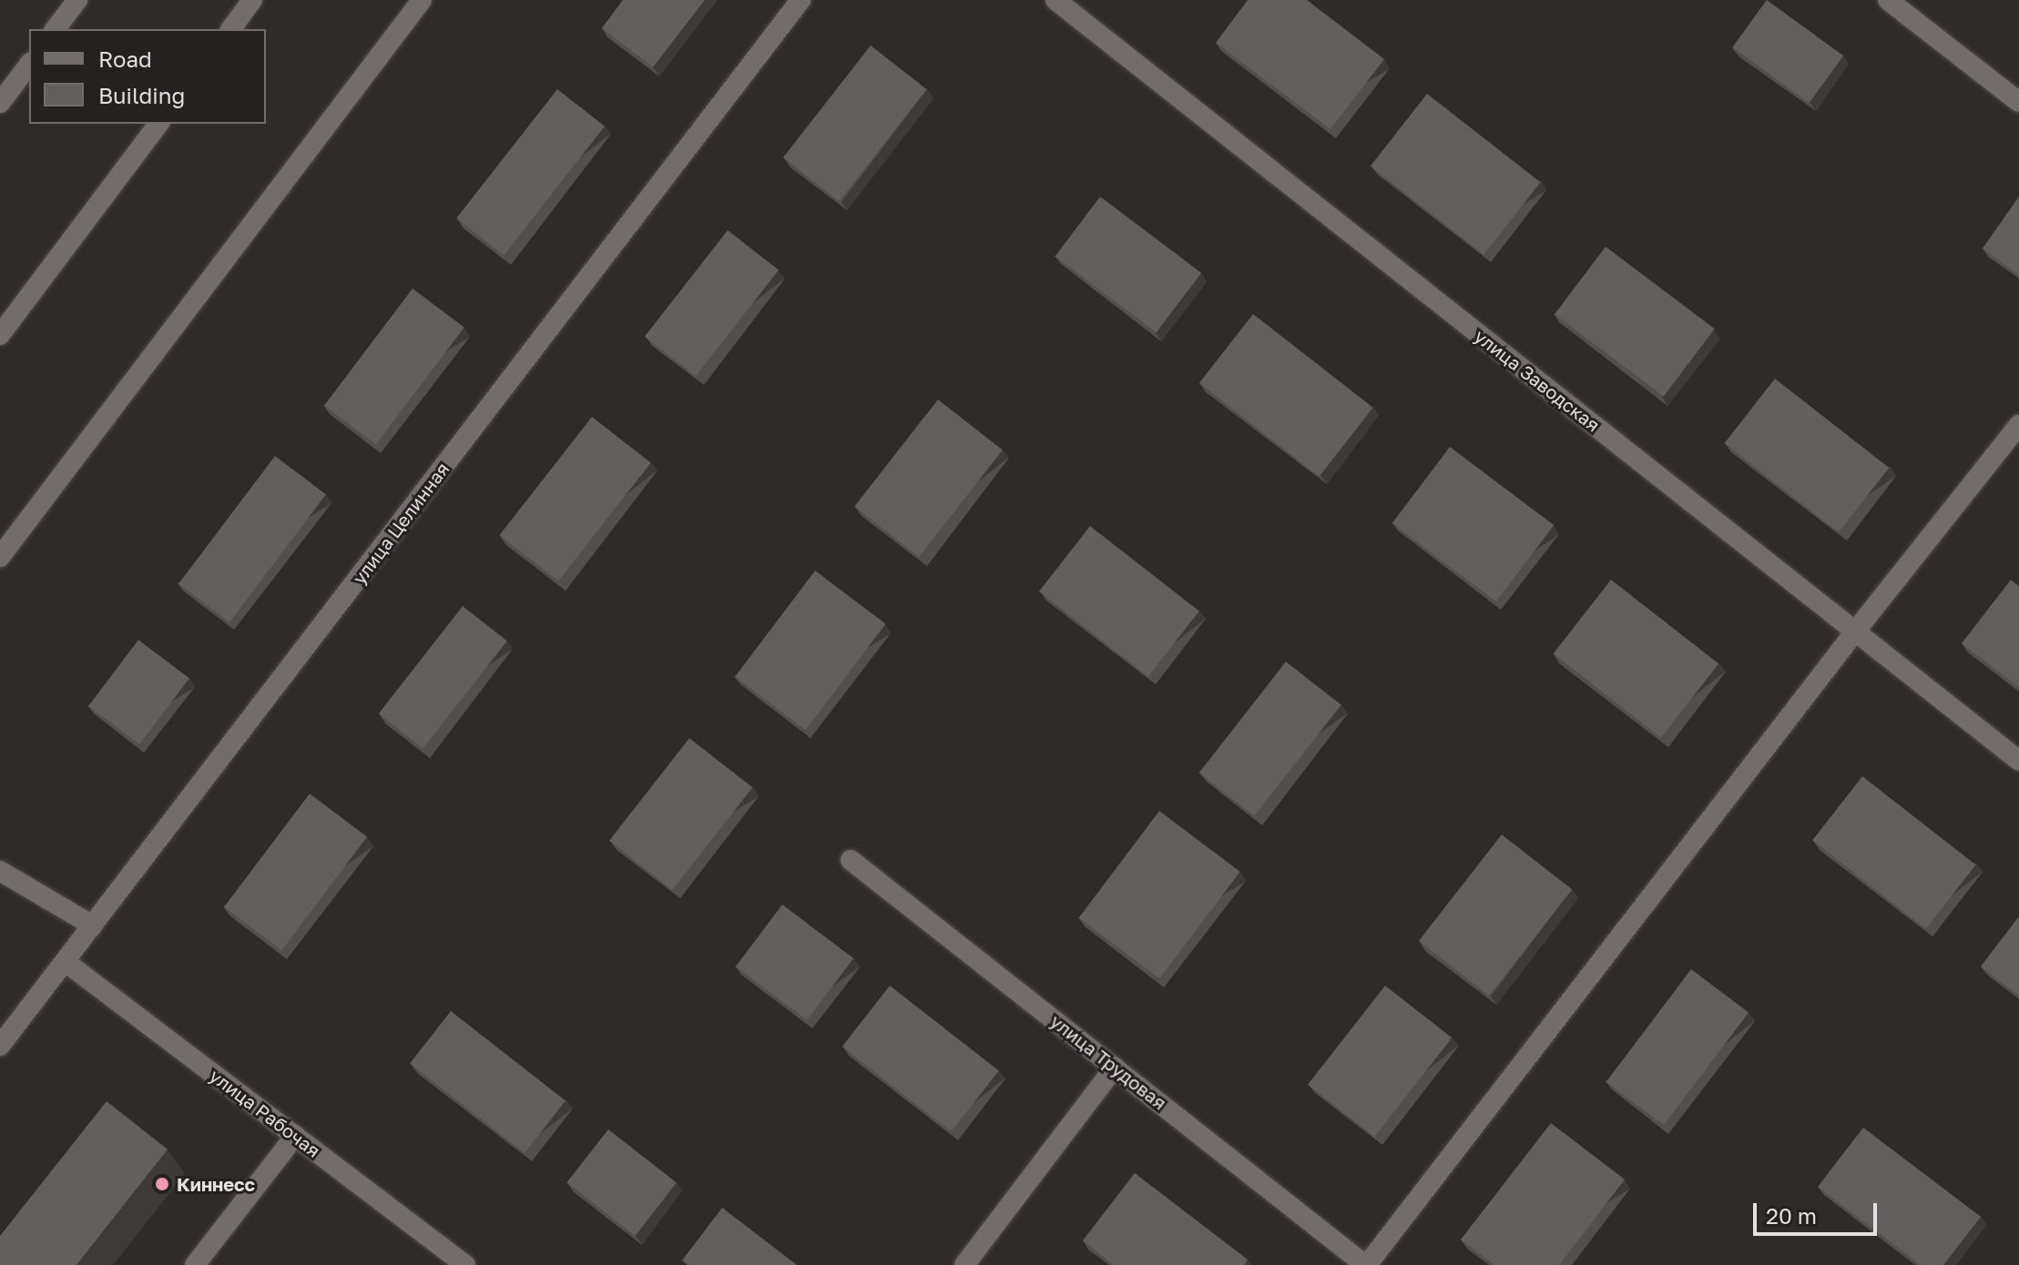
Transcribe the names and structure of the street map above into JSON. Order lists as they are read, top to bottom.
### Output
{
  "streets": {
    "street": [
      "улица Заводская",
      "улица Целинная",
      "улица Трудовая",
      "улица Рабочая"
    ]
  },
  "crossings": [
    ["улица Целинная", "улица Рабочая"]
  ],
  "places": ["Киннесс"],
  "legend": ["Road", "Building"],
  "scale_bar": "20 m"
}
